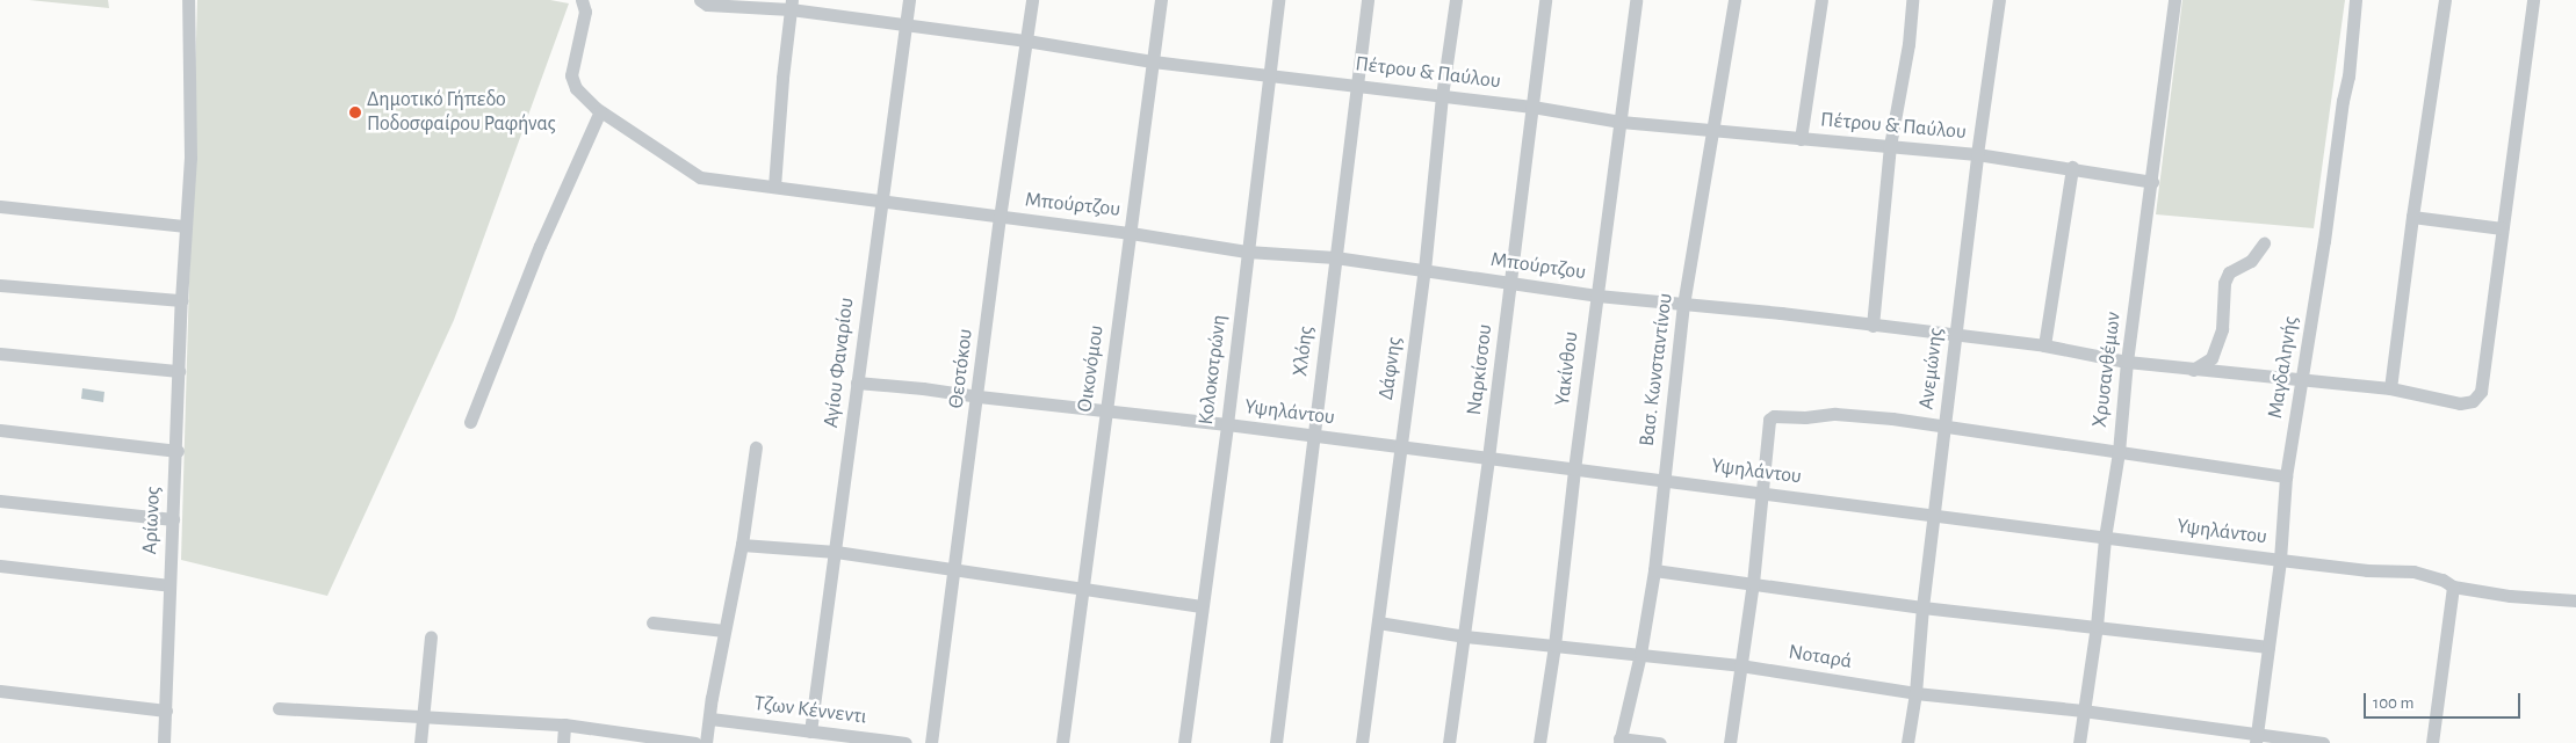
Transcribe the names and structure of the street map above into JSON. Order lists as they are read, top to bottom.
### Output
{
  "streets": {
    "street": [
      "Πέτρου & Παύλου",
      "Μπούρτζου",
      "Χλόης",
      "Αγίου Φαναρίου",
      "Μαγδαληνής",
      "Θεοτόκου",
      "Οικονόμου",
      "Δάφνης",
      "Υακίνθου",
      "Ανεμώνης",
      "Κολοκοτρώνη",
      "Ναρκίσσου",
      "Βασ. Κωνσταντίνου",
      "Χρυσανθέμων",
      "Υψηλάντου",
      "Αρίωνος",
      "Νοταρά",
      "Τζων Κέννεντι"
    ]
  },
  "crossings": [
    ["Πέτρου & Παύλου", "Χλόης"],
    ["Πέτρου & Παύλου", "Αγίου Φαναρίου"],
    ["Πέτρου & Παύλου", "Θεοτόκου"],
    ["Πέτρου & Παύλου", "Οικονόμου"],
    ["Πέτρου & Παύλου", "Δάφνης"],
    ["Πέτρου & Παύλου", "Υακίνθου"],
    ["Πέτρου & Παύλου", "Ανεμώνης"],
    ["Πέτρου & Παύλου", "Κολοκοτρώνη"],
    ["Πέτρου & Παύλου", "Ναρκίσσου"],
    ["Πέτρου & Παύλου", "Βασ. Κωνσταντίνου"],
    ["Πέτρου & Παύλου", "Χρυσανθέμων"],
    ["Μπούρτζου", "Χλόης"],
    ["Μπούρτζου", "Αγίου Φαναρίου"],
    ["Μπούρτζου", "Μαγδαληνής"],
    ["Μπούρτζου", "Θεοτόκου"],
    ["Μπούρτζου", "Οικονόμου"],
    ["Μπούρτζου", "Δάφνης"],
    ["Μπούρτζου", "Υακίνθου"],
    ["Μπούρτζου", "Ανεμώνης"],
    ["Μπούρτζου", "Κολοκοτρώνη"],
    ["Μπούρτζου", "Ναρκίσσου"],
    ["Μπούρτζου", "Βασ. Κωνσταντίνου"],
    ["Μπούρτζου", "Χρυσανθέμων"],
    ["Χλόης", "Υψηλάντου"],
    ["Αγίου Φαναρίου", "Υψηλάντου"],
    ["Αγίου Φαναρίου", "Τζων Κέννεντι"],
    ["Μαγδαληνής", "Υψηλάντου"],
    ["Μαγδαληνής", "Νοταρά"],
    ["Θεοτόκου", "Υψηλάντου"],
    ["Οικονόμου", "Υψηλάντου"],
    ["Δάφνης", "Υψηλάντου"],
    ["Δάφνης", "Νοταρά"],
    ["Υακίνθου", "Υψηλάντου"],
    ["Υακίνθου", "Νοταρά"],
    ["Ανεμώνης", "Υψηλάντου"],
    ["Ανεμώνης", "Νοταρά"],
    ["Κολοκοτρώνη", "Υψηλάντου"],
    ["Ναρκίσσου", "Υψηλάντου"],
    ["Ναρκίσσου", "Νοταρά"],
    ["Βασ. Κωνσταντίνου", "Υψηλάντου"],
    ["Βασ. Κωνσταντίνου", "Νοταρά"],
    ["Χρυσανθέμων", "Υψηλάντου"],
    ["Χρυσανθέμων", "Νοταρά"]
  ],
  "places": ["Δημοτικό Γήπεδο Ποδοσφαίρου Ραφήνας"],
  "scale_bar": "100 m"
}
